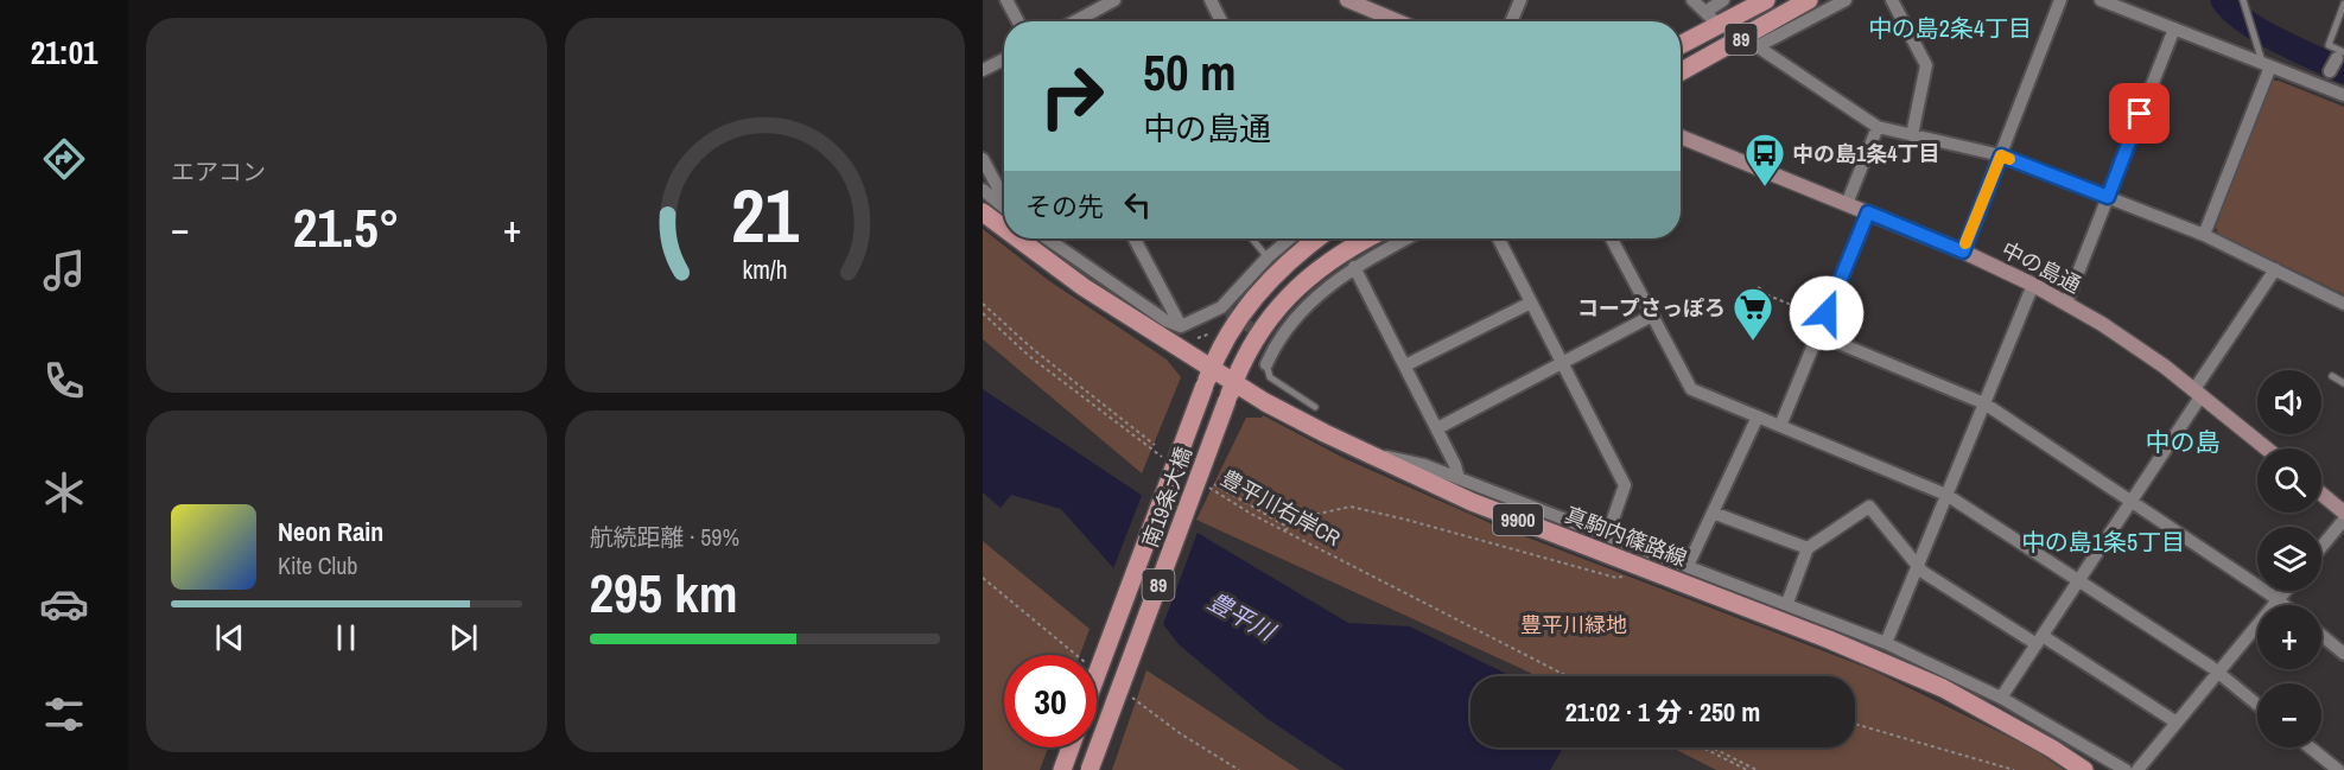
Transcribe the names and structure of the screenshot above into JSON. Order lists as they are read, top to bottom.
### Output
{
  "streets": {
    "main road": [
      "89",
      "南19条大橋",
      "9900",
      "真駒内篠路線"
    ],
    "street": ["中の島通"],
    "path": ["豊平川右岸CR"]
  },
  "crossings": [
    ["89", "南19条大橋"],
    ["89", "真駒内篠路線"],
    ["南19条大橋", "真駒内篠路線"]
  ],
  "districts": ["中の島2条4丁目", "中の島", "中の島1条5丁目"],
  "water": ["豊平川"],
  "parks": ["豊平川緑地"],
  "places": {
    "bus stop": ["中の島1条4丁目"],
    "supermarket": ["コープさっぽろ"]
  },
  "page": {
    "tabs": "21:01",
    "tile": [
      "エアコン",
      ["航続距離 · 59%", "295 km"]
    ],
    "turn": ["50 m", "中の島通"],
    "then": "その先",
    "heat": ["−", "21.5°", "+"],
    "map_buttons": ["+", "−"],
    "song": ["Neon Rain", "Kite Club"],
    "limit": "30",
    "trip": "21:02 · 1 分 · 250 m",
    "gauge": ["21", "km/h"]
  }
}
